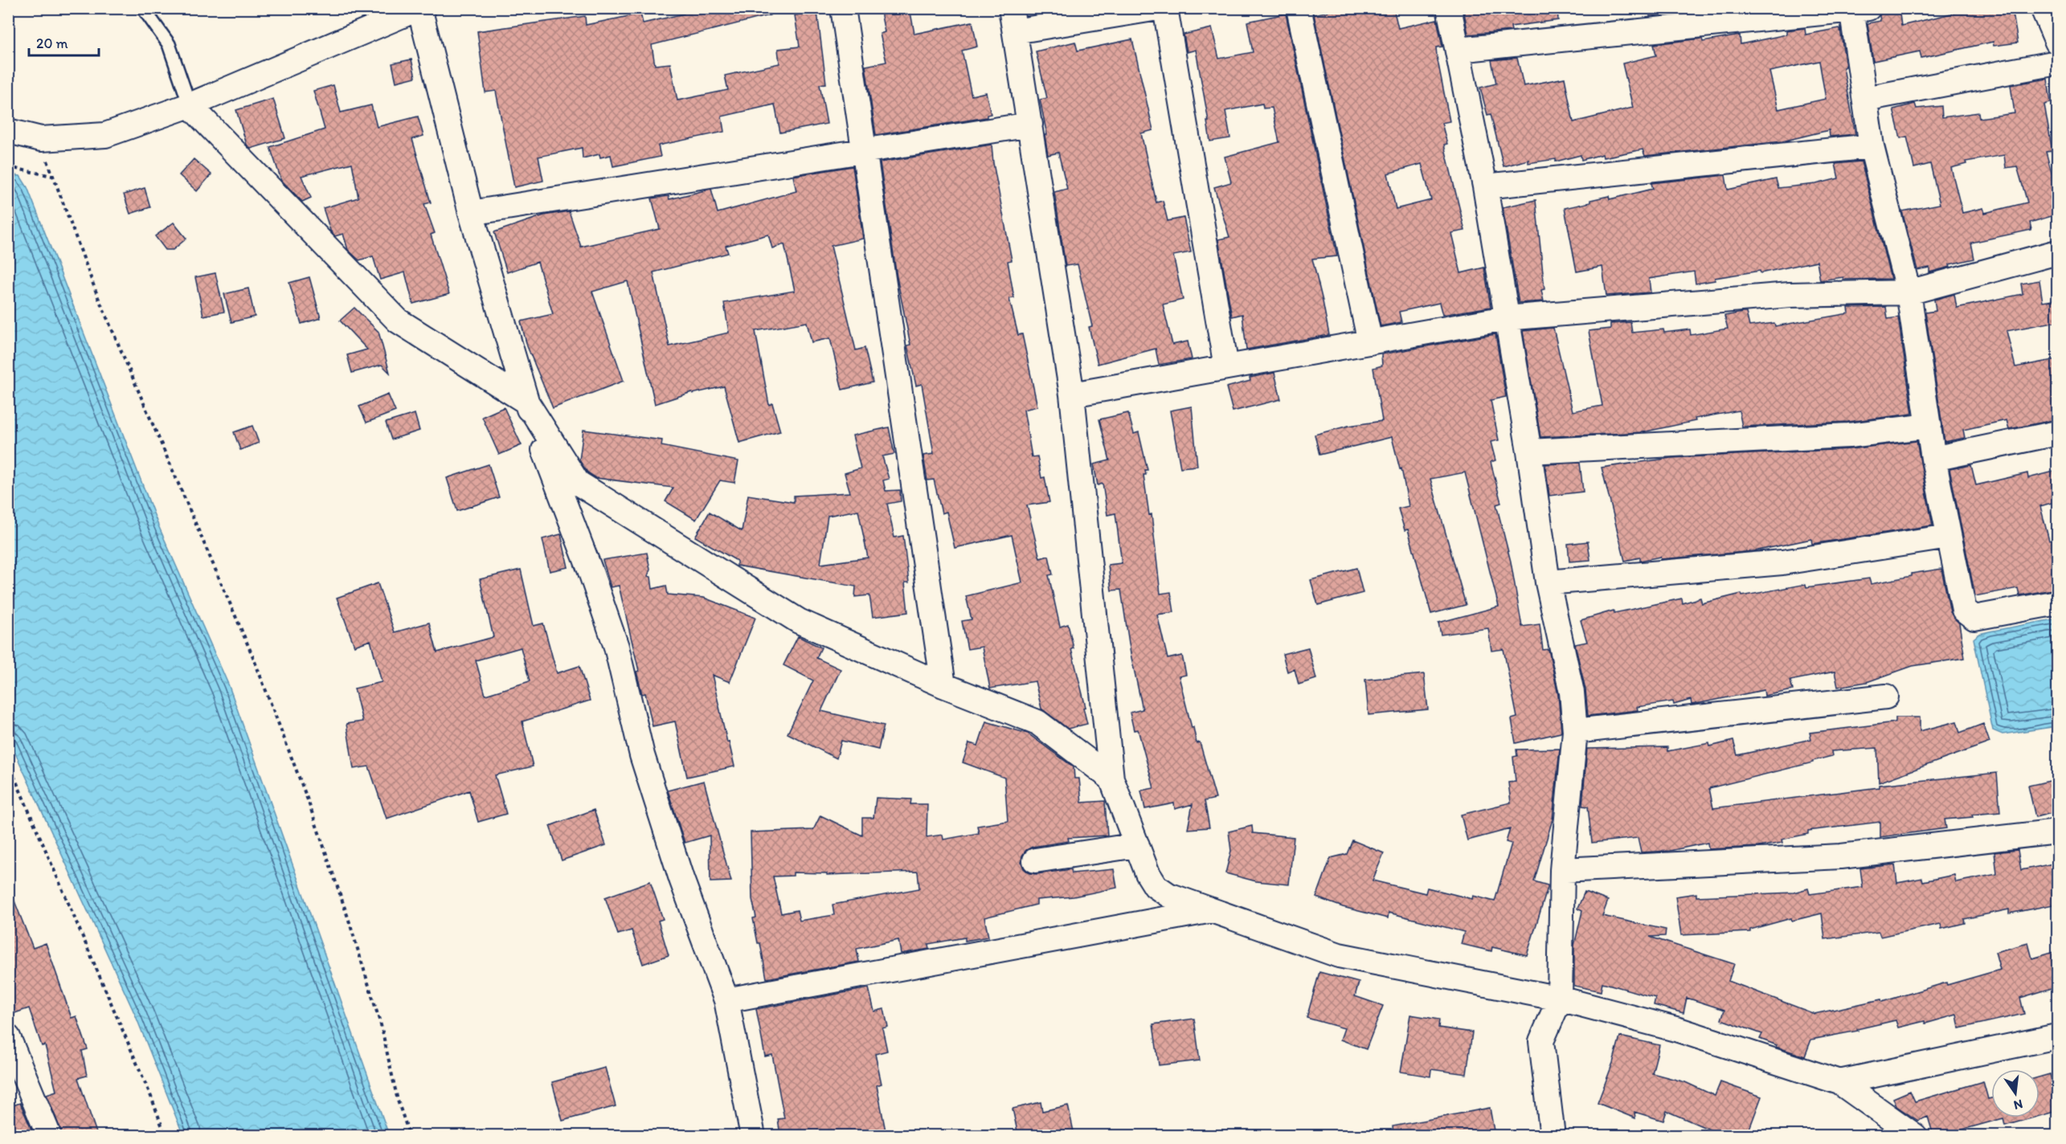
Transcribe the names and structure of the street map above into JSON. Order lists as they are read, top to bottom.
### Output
{
  "scale_bar": "20 m",
  "north": "bottom"
}
